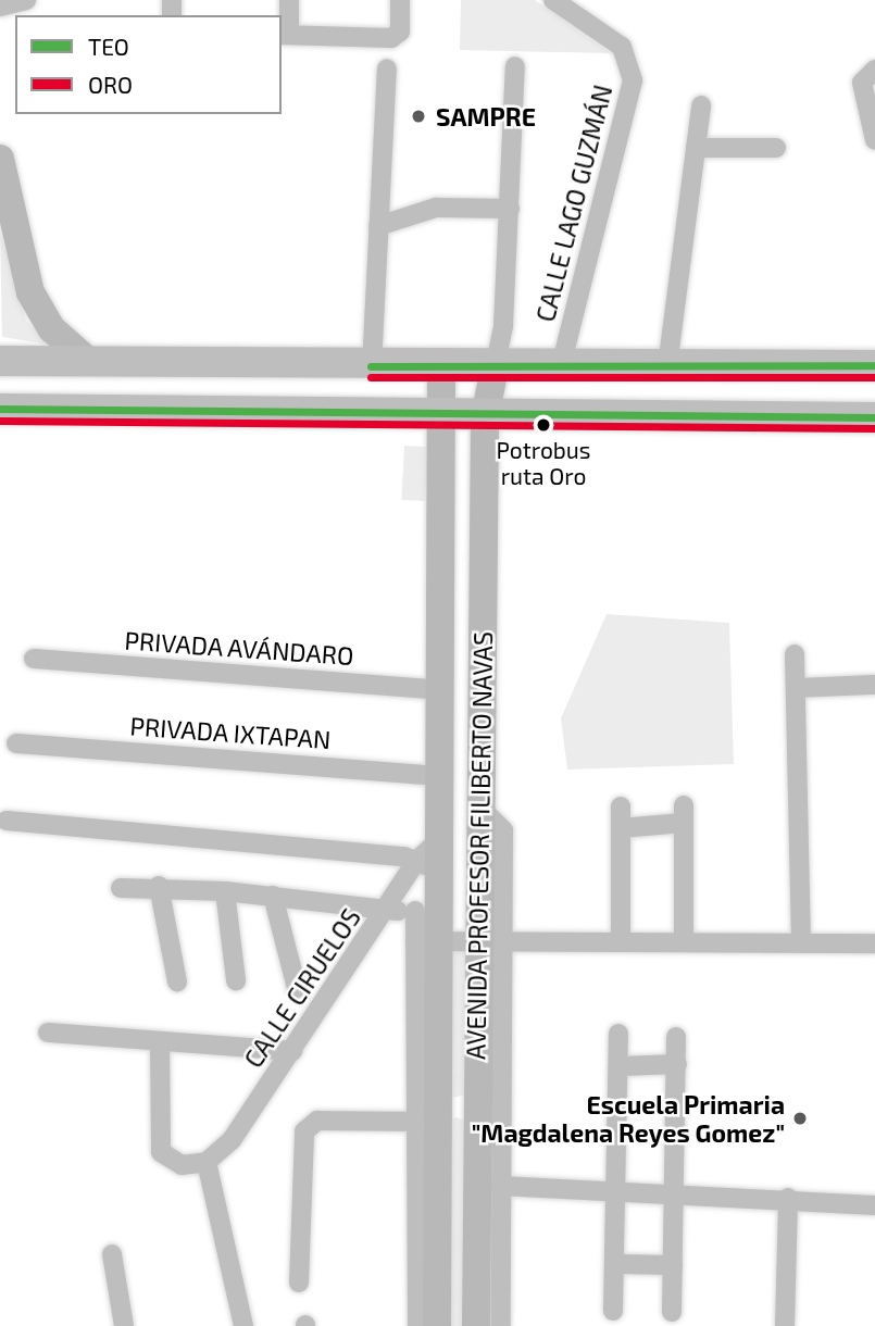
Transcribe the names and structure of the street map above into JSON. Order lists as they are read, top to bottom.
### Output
{
  "streets": {
    "main road": ["AVENIDA PROFESOR FILIBERTO NAVAS"],
    "street": [
      "CALLE LAGO GUZMÁN",
      "PRIVADA AVÁNDARO",
      "PRIVADA IXTAPAN",
      "CALLE CIRUELOS"
    ]
  },
  "crossings": [
    ["PRIVADA AVÁNDARO", "AVENIDA PROFESOR FILIBERTO NAVAS"],
    ["PRIVADA IXTAPAN", "AVENIDA PROFESOR FILIBERTO NAVAS"],
    ["AVENIDA PROFESOR FILIBERTO NAVAS", "CALLE CIRUELOS"]
  ],
  "places": ["SAMPRE", "Potrobus ruta Oro", "Escuela Primaria \"Magdalena Reyes Gomez\""],
  "lines": ["transit line TEO", "transit line ORO"],
  "legend": ["TEO", "ORO"]
}
